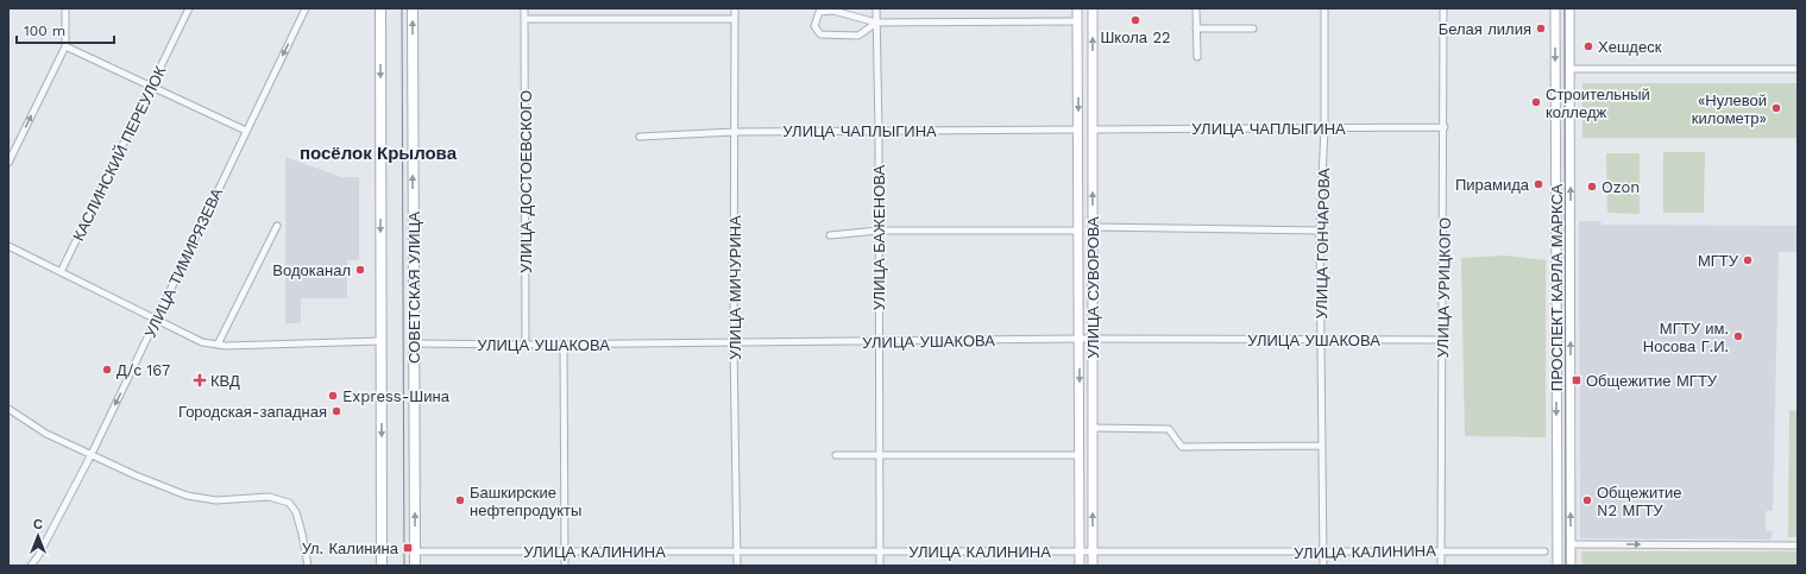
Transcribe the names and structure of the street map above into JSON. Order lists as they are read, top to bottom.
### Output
{
  "streets": {
    "main road": ["СОВЕТСКАЯ УЛИЦА", "УЛИЦА СУВОРОВА", "ПРОСПЕКТ КАРЛА МАРКСА"],
    "street": [
      "УЛИЦА ЧАПЛЫГИНА",
      "КАСЛИНСКИЙ ПЕРЕУЛОК",
      "УЛИЦА ДОСТОЕВСКОГО",
      "УЛИЦА БАЖЕНОВА",
      "УЛИЦА ГОНЧАРОВА",
      "УЛИЦА ТИМИРЯЗЕВА",
      "УЛИЦА МИЧУРИНА",
      "УЛИЦА УРИЦКОГО",
      "УЛИЦА УШАКОВА",
      "УЛИЦА КАЛИНИНА"
    ]
  },
  "crossings": [
    ["УЛИЦА ЧАПЛЫГИНА", "УЛИЦА БАЖЕНОВА"],
    ["УЛИЦА ЧАПЛЫГИНА", "УЛИЦА ГОНЧАРОВА"],
    ["УЛИЦА ЧАПЛЫГИНА", "УЛИЦА МИЧУРИНА"],
    ["УЛИЦА ЧАПЛЫГИНА", "УЛИЦА СУВОРОВА"],
    ["УЛИЦА ЧАПЛЫГИНА", "УЛИЦА УРИЦКОГО"],
    ["УЛИЦА ДОСТОЕВСКОГО", "УЛИЦА УШАКОВА"],
    ["УЛИЦА БАЖЕНОВА", "УЛИЦА УШАКОВА"],
    ["УЛИЦА БАЖЕНОВА", "УЛИЦА КАЛИНИНА"],
    ["УЛИЦА ГОНЧАРОВА", "УЛИЦА УШАКОВА"],
    ["УЛИЦА ГОНЧАРОВА", "УЛИЦА КАЛИНИНА"],
    ["СОВЕТСКАЯ УЛИЦА", "УЛИЦА УШАКОВА"],
    ["СОВЕТСКАЯ УЛИЦА", "УЛИЦА КАЛИНИНА"],
    ["УЛИЦА МИЧУРИНА", "УЛИЦА УШАКОВА"],
    ["УЛИЦА МИЧУРИНА", "УЛИЦА КАЛИНИНА"],
    ["УЛИЦА СУВОРОВА", "УЛИЦА УШАКОВА"],
    ["УЛИЦА СУВОРОВА", "УЛИЦА КАЛИНИНА"],
    ["УЛИЦА УРИЦКОГО", "УЛИЦА УШАКОВА"],
    ["УЛИЦА УРИЦКОГО", "УЛИЦА КАЛИНИНА"]
  ],
  "one_way": ["УЛИЦА ТИМИРЯЗЕВА"],
  "districts": ["посёлок Крылова"],
  "places": {
    "other": [
      "Школа 22",
      "Белая лилия",
      "Хешдеск",
      "Строительный колледж",
      "«Нулевой километр»",
      "Пирамида",
      "Ozon",
      "МГТУ",
      "Водоканал",
      "МГТУ им. Носова Г.И.",
      "Д/с 167",
      "Express-Шина",
      "Городская-западная",
      "Башкирские нефтепродукты",
      "Общежитие N2 МГТУ"
    ],
    "health": ["КВД"],
    "transit": ["Общежитие МГТУ", "Ул. Калинина"]
  },
  "scale_bar": "100 m",
  "north": "top"
}
